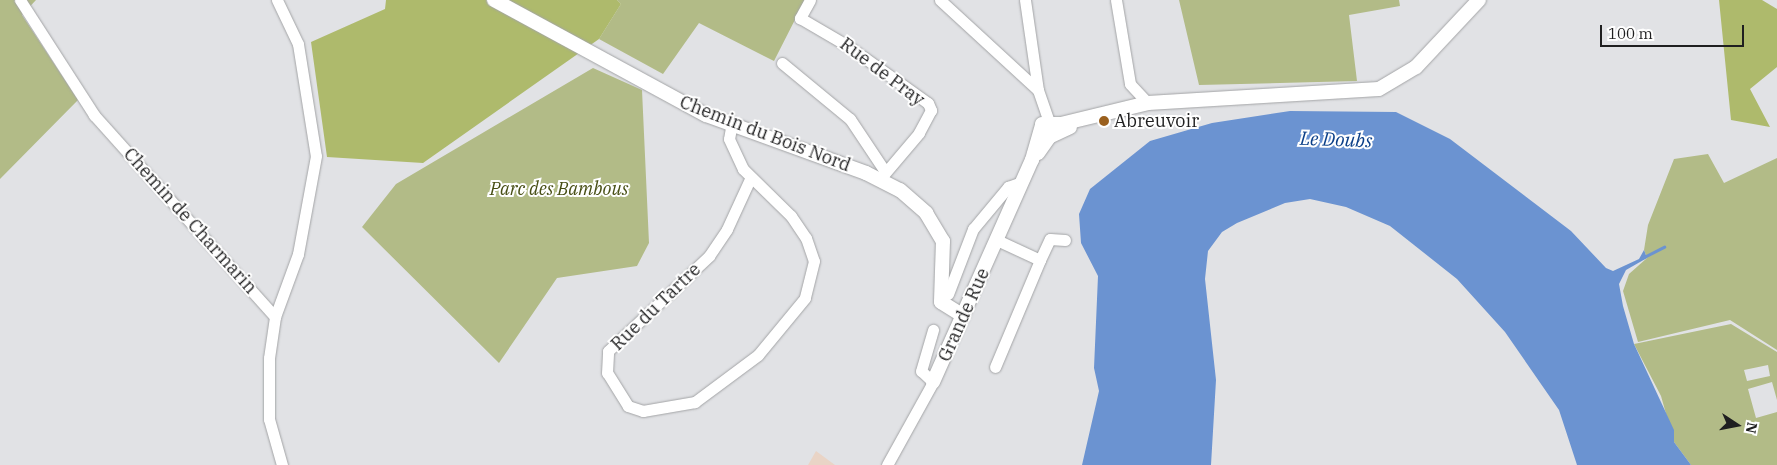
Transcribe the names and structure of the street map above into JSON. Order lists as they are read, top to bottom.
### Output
{
  "streets": {
    "street": [
      "Rue de Pray",
      "Chemin du Bois Nord",
      "Chemin de Charmarin",
      "Rue du Tartre",
      "Grande Rue"
    ]
  },
  "crossings": [
    ["Rue de Pray", "Chemin du Bois Nord"],
    ["Chemin du Bois Nord", "Rue du Tartre"],
    ["Chemin du Bois Nord", "Grande Rue"]
  ],
  "water": ["Le Doubs"],
  "parks": ["Parc des Bambous"],
  "places": ["Abreuvoir"],
  "scale_bar": "100 m",
  "north": "right"
}
